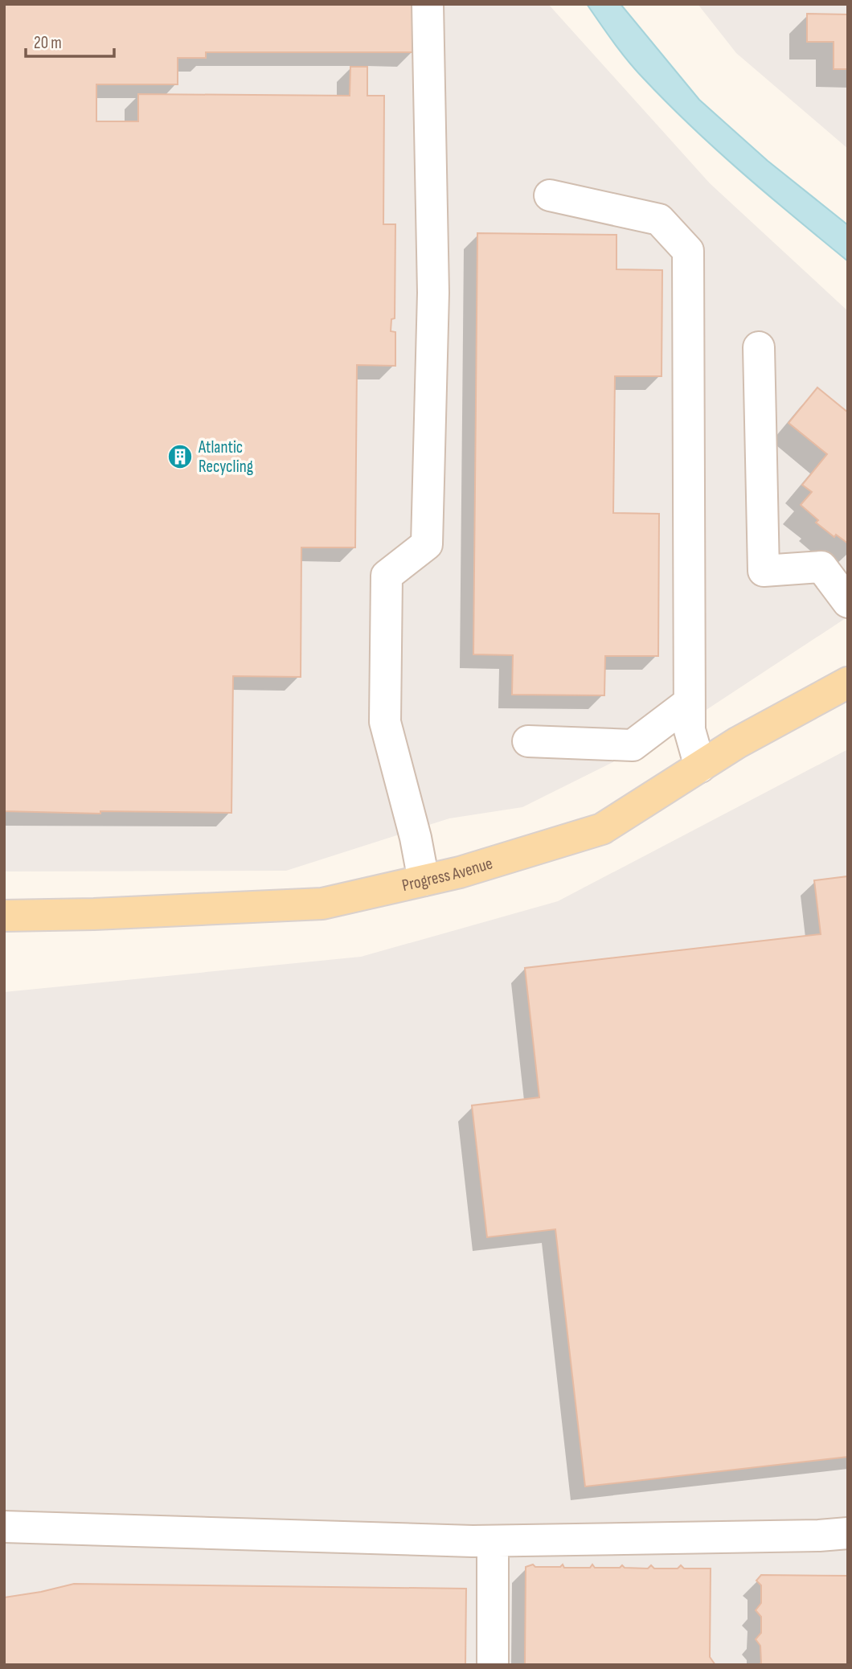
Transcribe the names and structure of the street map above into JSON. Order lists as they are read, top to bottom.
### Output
{
  "streets": {
    "main road": ["Progress Avenue"]
  },
  "places": {
    "building": ["Atlantic Recycling"]
  },
  "scale_bar": "20 m"
}
